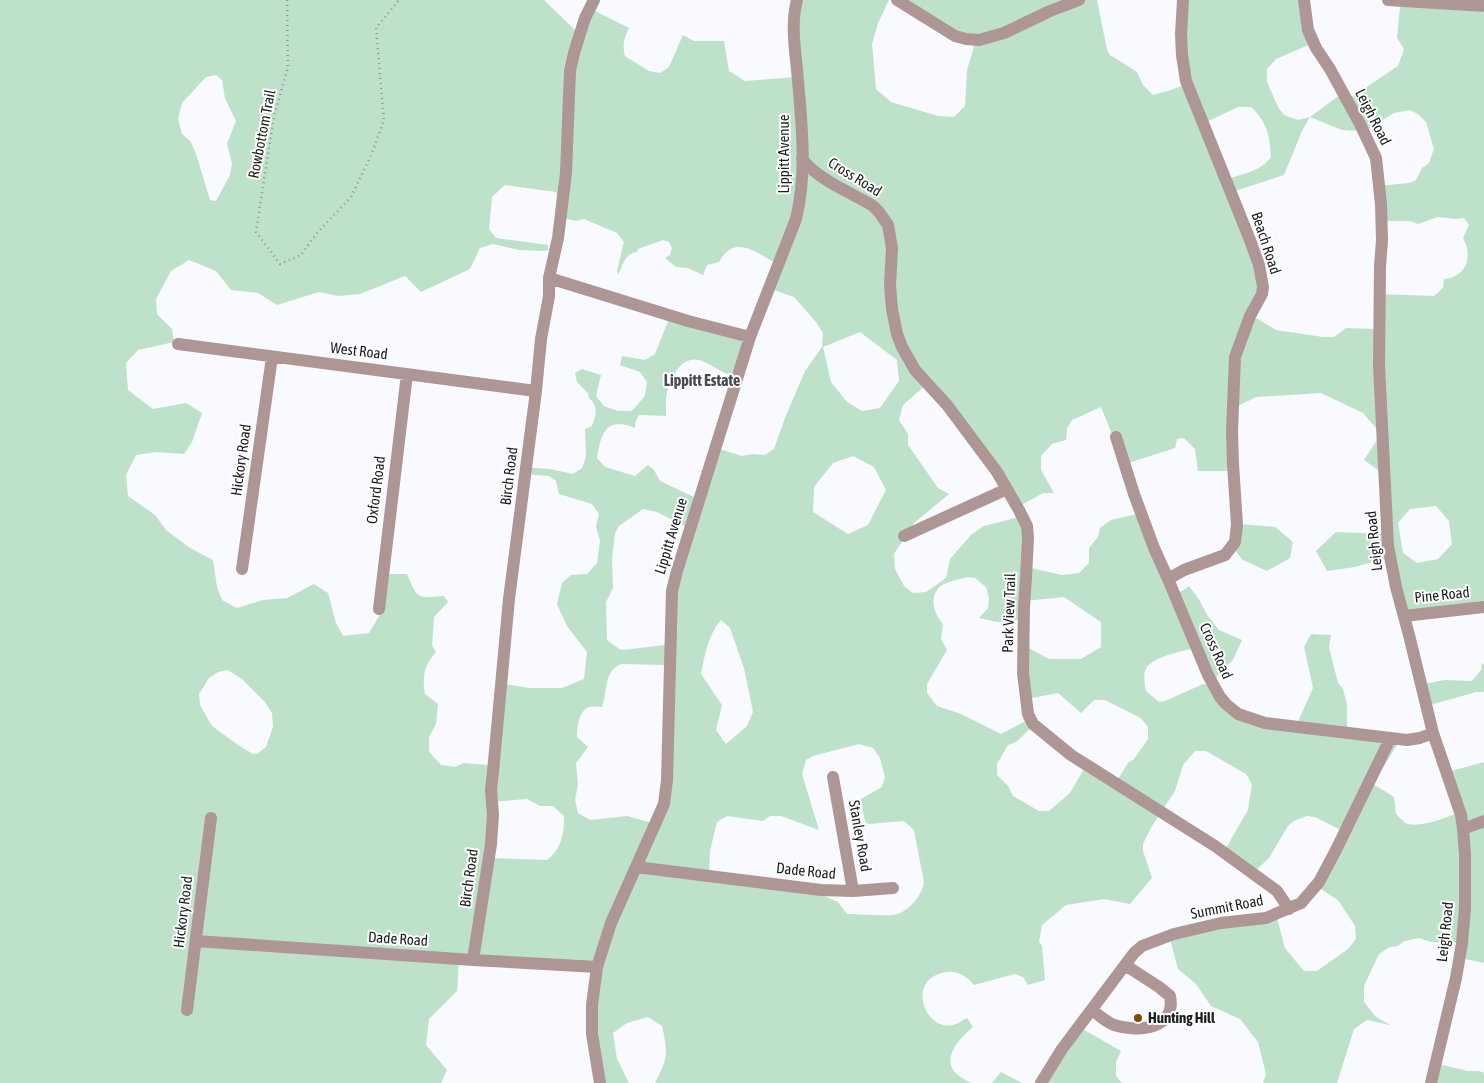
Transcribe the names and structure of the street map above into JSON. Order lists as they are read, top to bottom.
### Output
{
  "streets": {
    "street": [
      "Leigh Road",
      "Lippitt Avenue",
      "Cross Road",
      "Beach Road",
      "West Road",
      "Hickory Road",
      "Birch Road",
      "Oxford Road",
      "Pine Road",
      "Park View Trail",
      "Stanley Road",
      "Dade Road",
      "Summit Road"
    ],
    "path": ["Rowbottom Trail"]
  },
  "crossings": [
    ["Leigh Road", "Cross Road"],
    ["Leigh Road", "Pine Road"],
    ["Lippitt Avenue", "Cross Road"],
    ["Lippitt Avenue", "Dade Road"],
    ["Cross Road", "Beach Road"],
    ["Cross Road", "Park View Trail"],
    ["Cross Road", "Summit Road"],
    ["West Road", "Hickory Road"],
    ["West Road", "Birch Road"],
    ["West Road", "Oxford Road"],
    ["Hickory Road", "Dade Road"],
    ["Birch Road", "Dade Road"],
    ["Park View Trail", "Summit Road"],
    ["Stanley Road", "Dade Road"]
  ],
  "districts": ["Lippitt Estate"],
  "places": ["Hunting Hill"]
}
